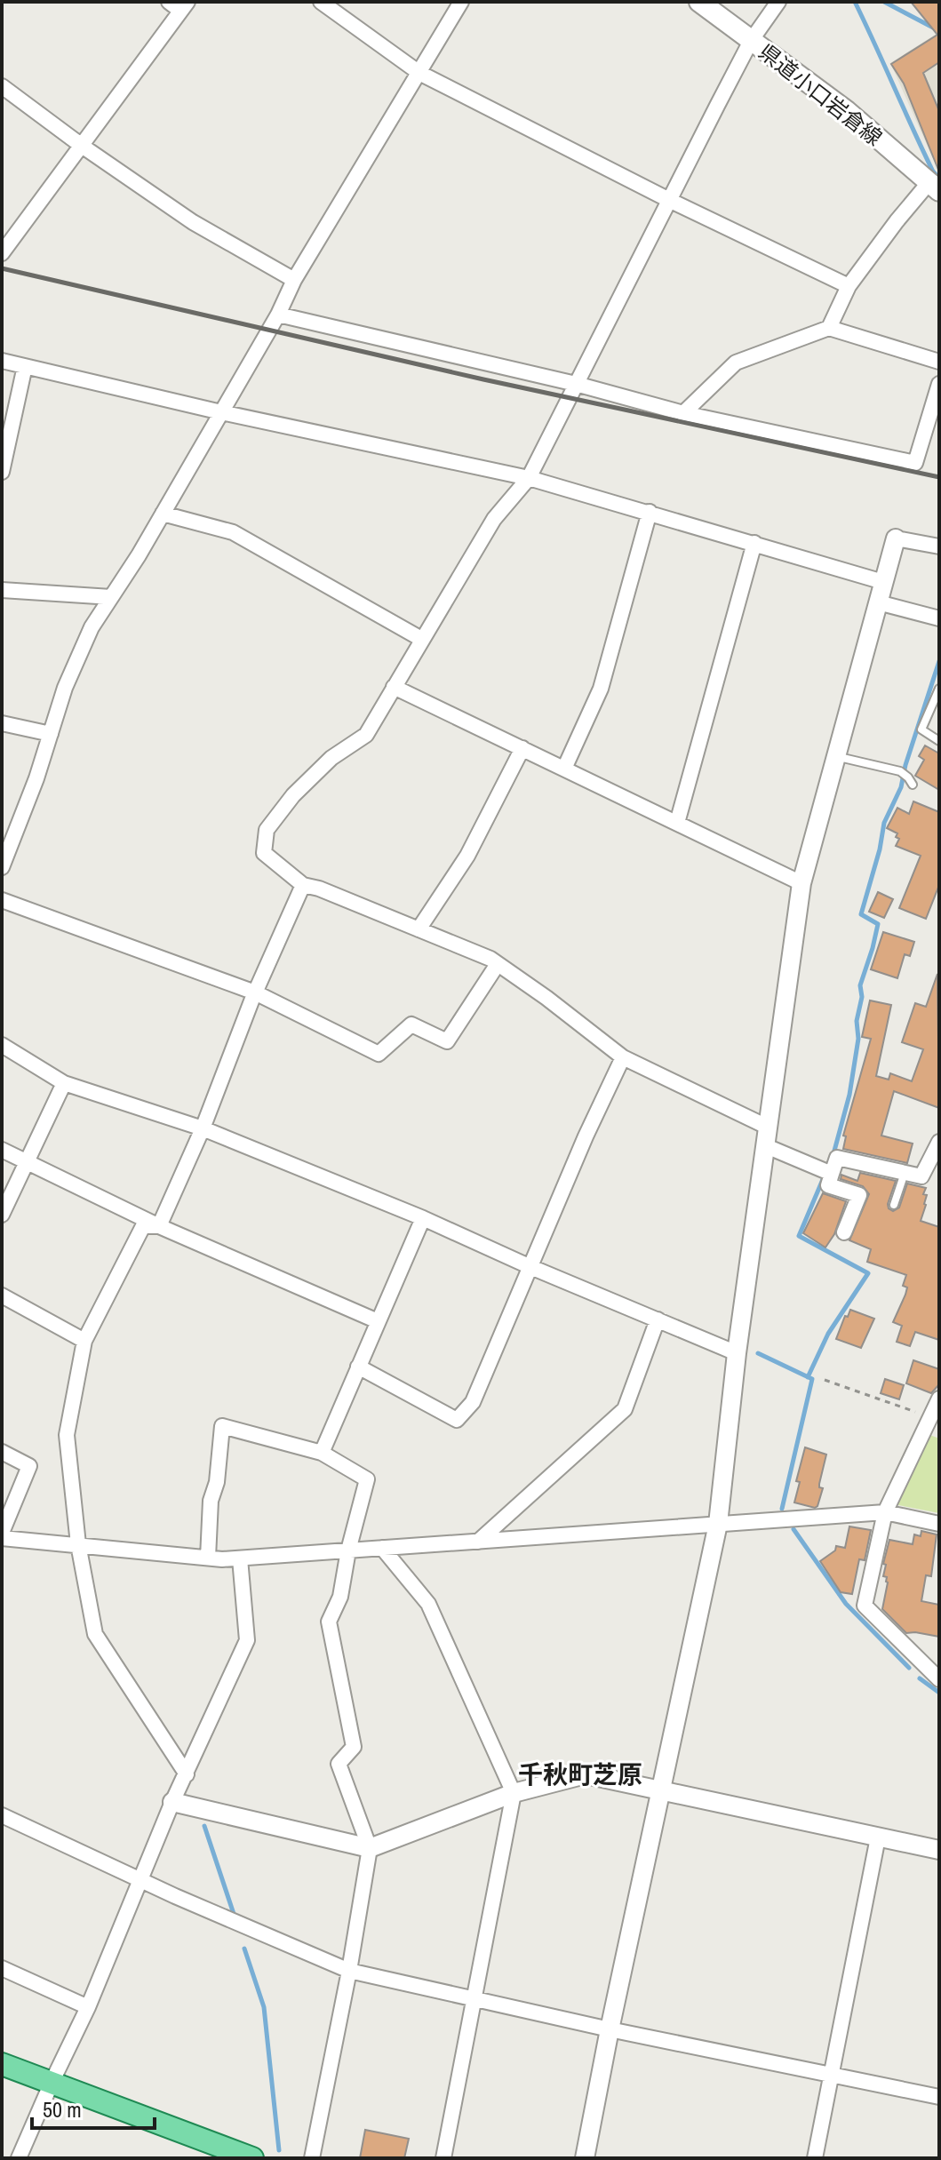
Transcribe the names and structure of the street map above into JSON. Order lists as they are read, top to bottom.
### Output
{
  "streets": {
    "main road": ["県道小口岩倉線"]
  },
  "districts": ["千秋町芝原"],
  "scale_bar": "50 m"
}
